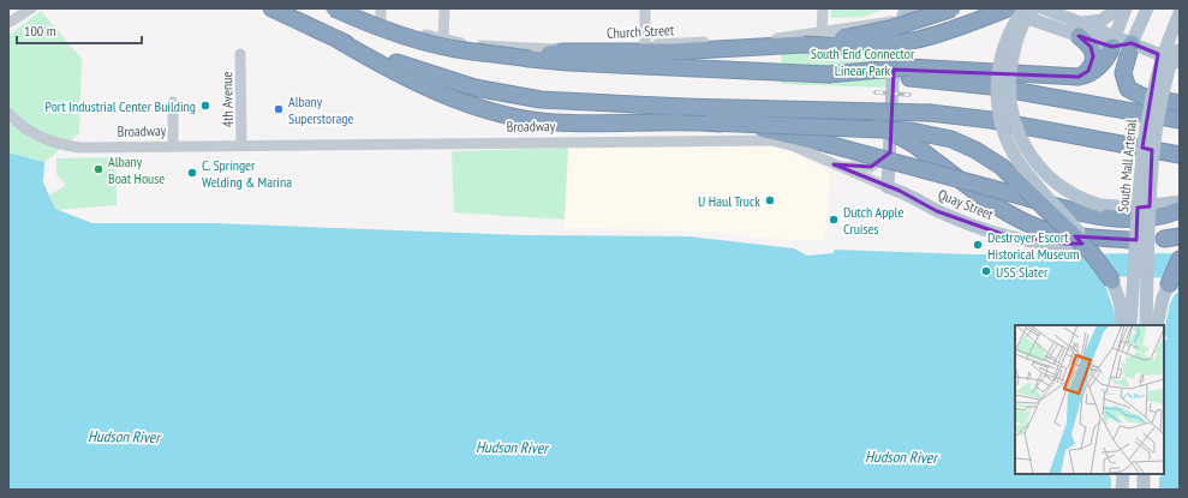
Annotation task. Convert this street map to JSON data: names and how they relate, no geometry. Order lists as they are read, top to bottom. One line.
{"streets":{"main road":["South Mall Arterial","Quay Street"],"street":["Church Street","4th Avenue","Broadway"]},"crossings":[["4th Avenue","Broadway"],["Broadway","Quay Street"]],"water":["Hudson River"],"parks":["South End Connector Linear Park"],"places":["Port Industrial Center Building","Albany Superstorage","Albany Boat House","C. Springer Welding & Marina","U Haul Truck","Dutch Apple Cruises","Destroyer Escort Historical Museum","USS Slater"],"scale_bar":"100 m"}
